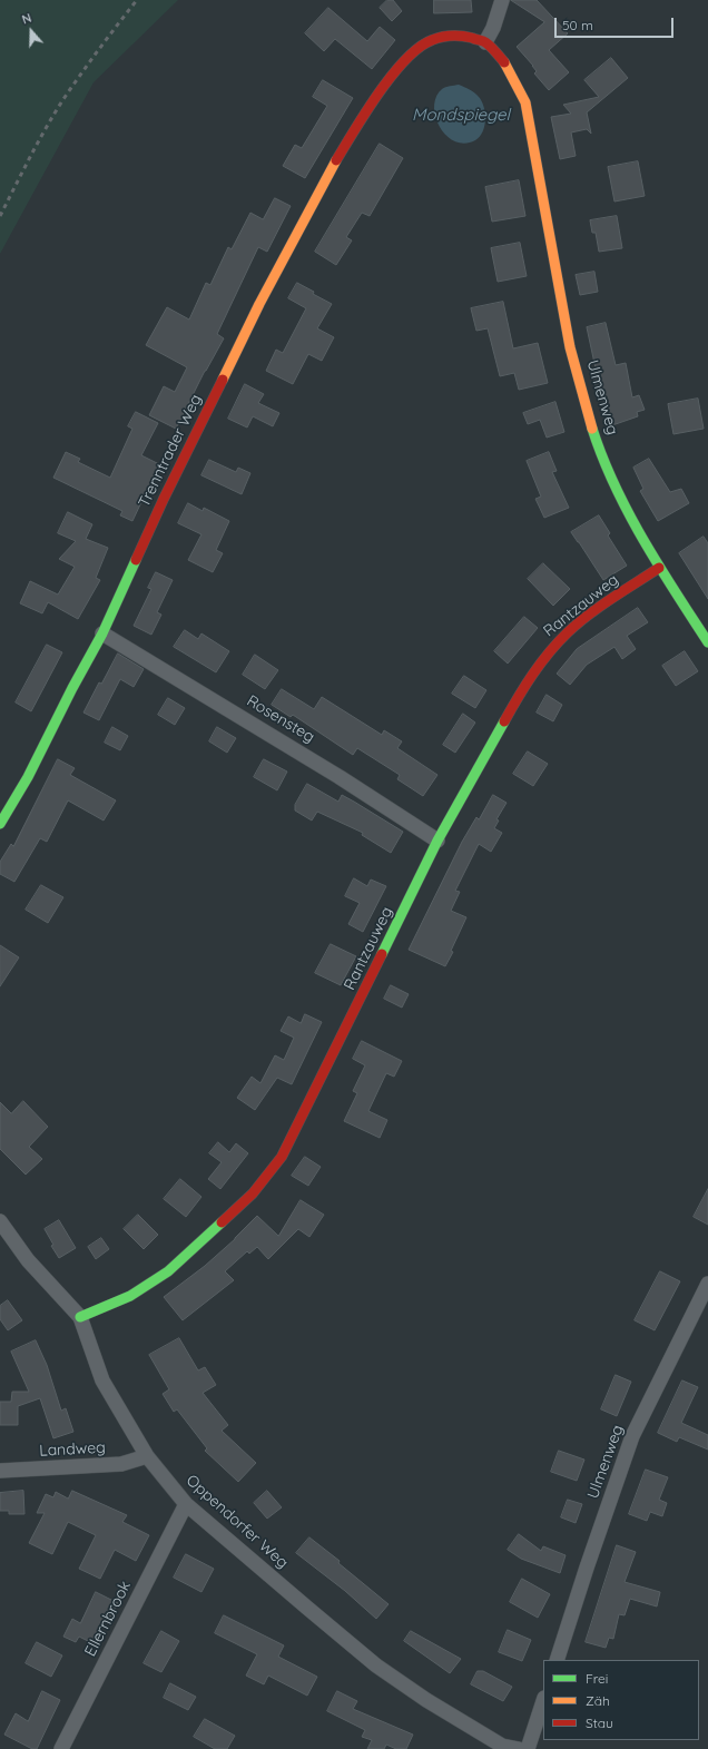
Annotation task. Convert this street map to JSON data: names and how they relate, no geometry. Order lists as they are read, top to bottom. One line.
{"streets":{"street":["Ulmenweg","Trenntrader Weg","Rantzauweg","Rosensteg","Landweg","Oppendorfer Weg","Ellernbrook"]},"crossings":[["Ulmenweg","Trenntrader Weg"],["Ulmenweg","Rantzauweg"],["Trenntrader Weg","Rosensteg"],["Rantzauweg","Rosensteg"],["Rantzauweg","Oppendorfer Weg"],["Landweg","Oppendorfer Weg"],["Oppendorfer Weg","Ellernbrook"]],"water":["Mondspiegel"],"legend":["Frei","Zäh","Stau"],"scale_bar":"50 m","north":"top"}
